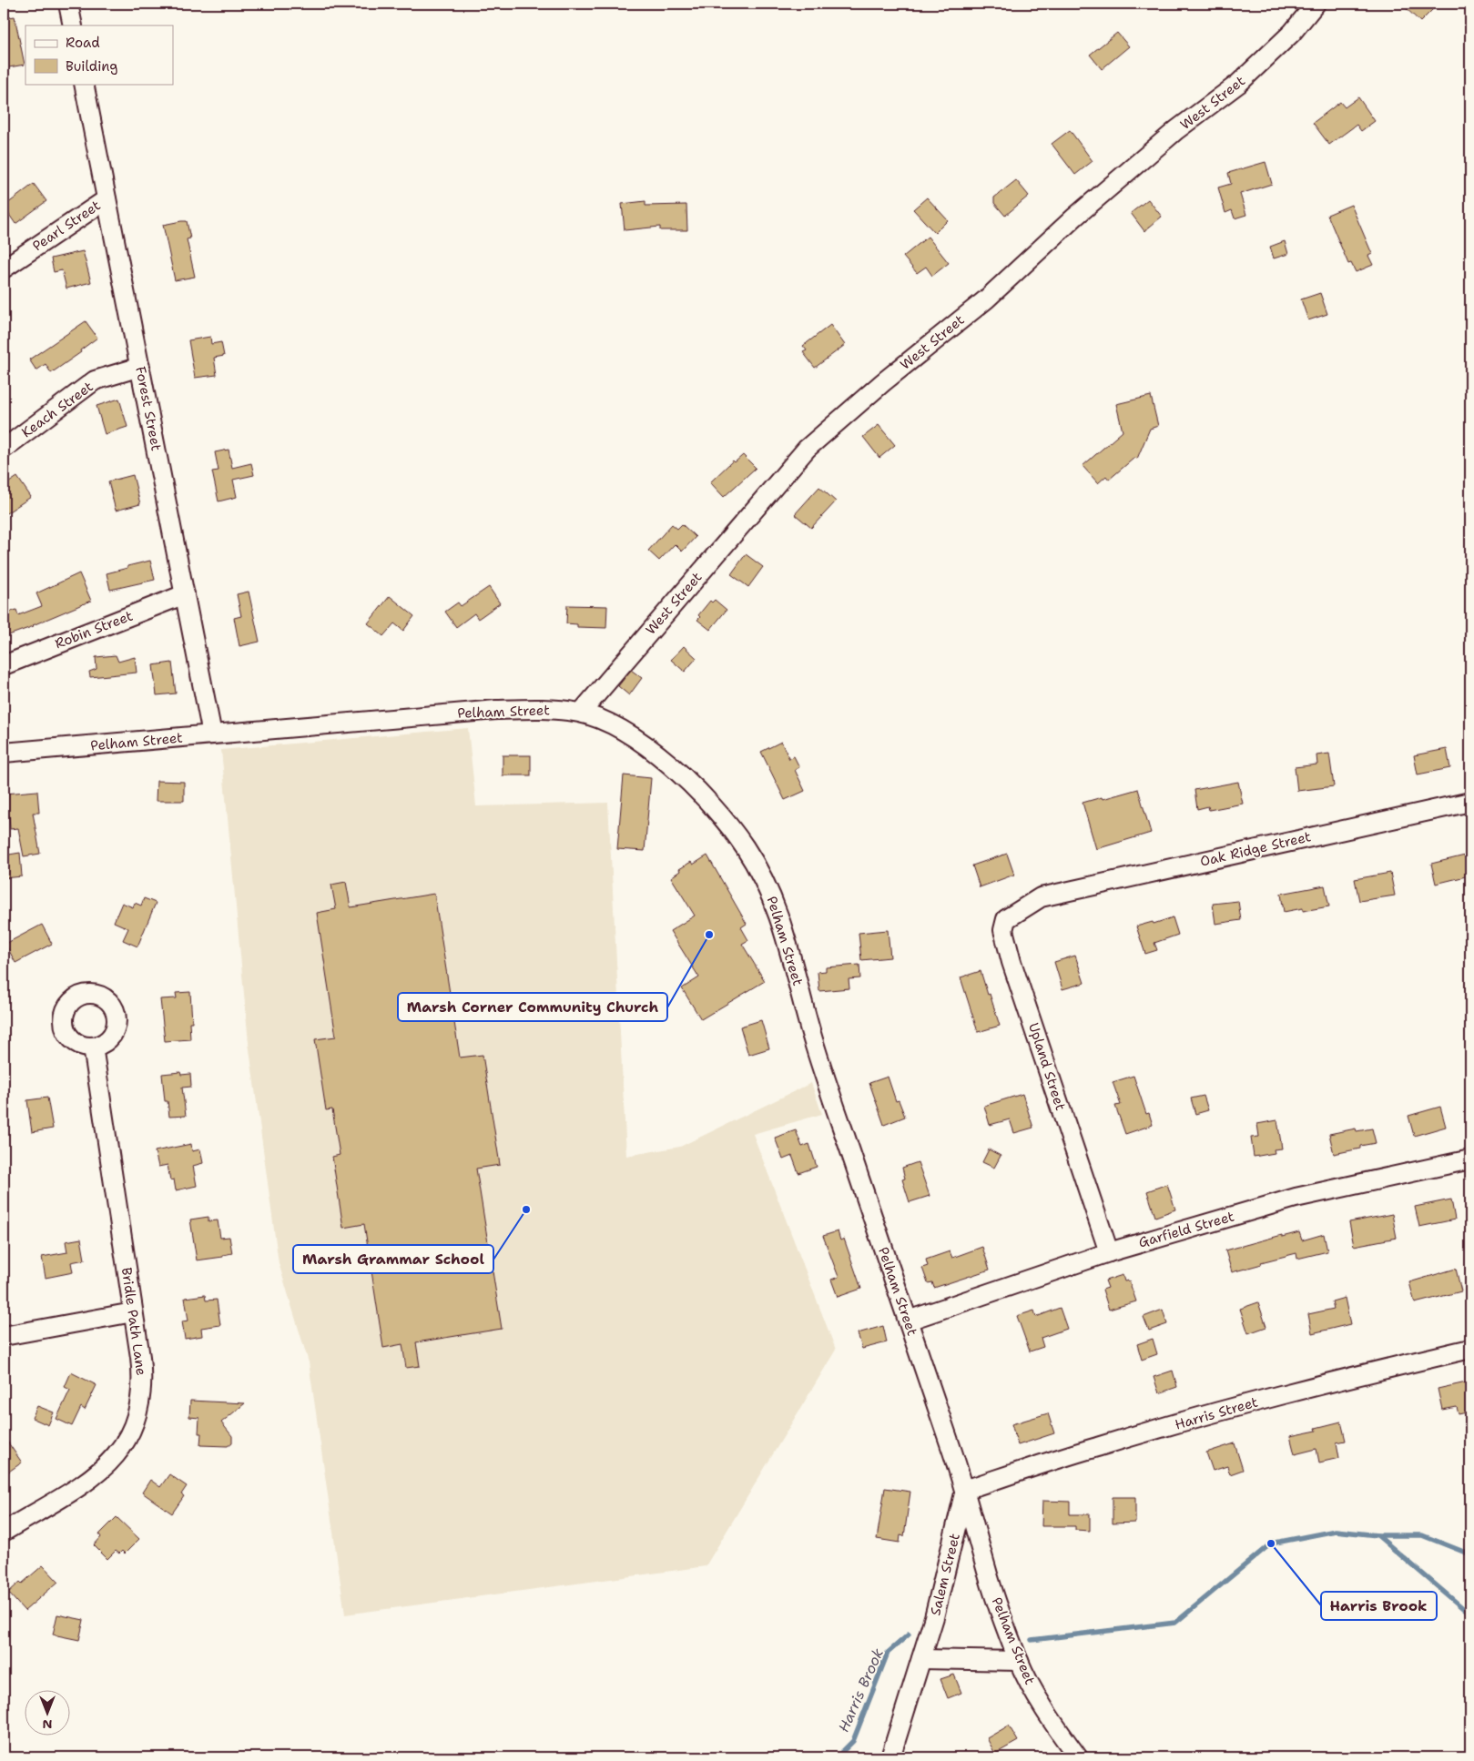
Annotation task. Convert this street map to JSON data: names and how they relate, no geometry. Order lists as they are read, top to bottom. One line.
{"streets":{"street":["West Street","Pearl Street","Forest Street","Keach Street","Robin Street","Pelham Street","Oak Ridge Street","Upland Street","Garfield Street","Bridle Path Lane","Harris Street","Salem Street"]},"crossings":[["West Street","Pelham Street"],["Pearl Street","Forest Street"],["Forest Street","Keach Street"],["Forest Street","Robin Street"],["Forest Street","Pelham Street"],["Pelham Street","Garfield Street"],["Pelham Street","Harris Street"],["Pelham Street","Salem Street"],["Oak Ridge Street","Upland Street"],["Upland Street","Garfield Street"],["Harris Street","Salem Street"]],"water":["Harris Brook"],"places":["Marsh Corner Community Church","Marsh Grammar School","Harris Brook"],"legend":["Road","Building"],"north":"bottom"}
